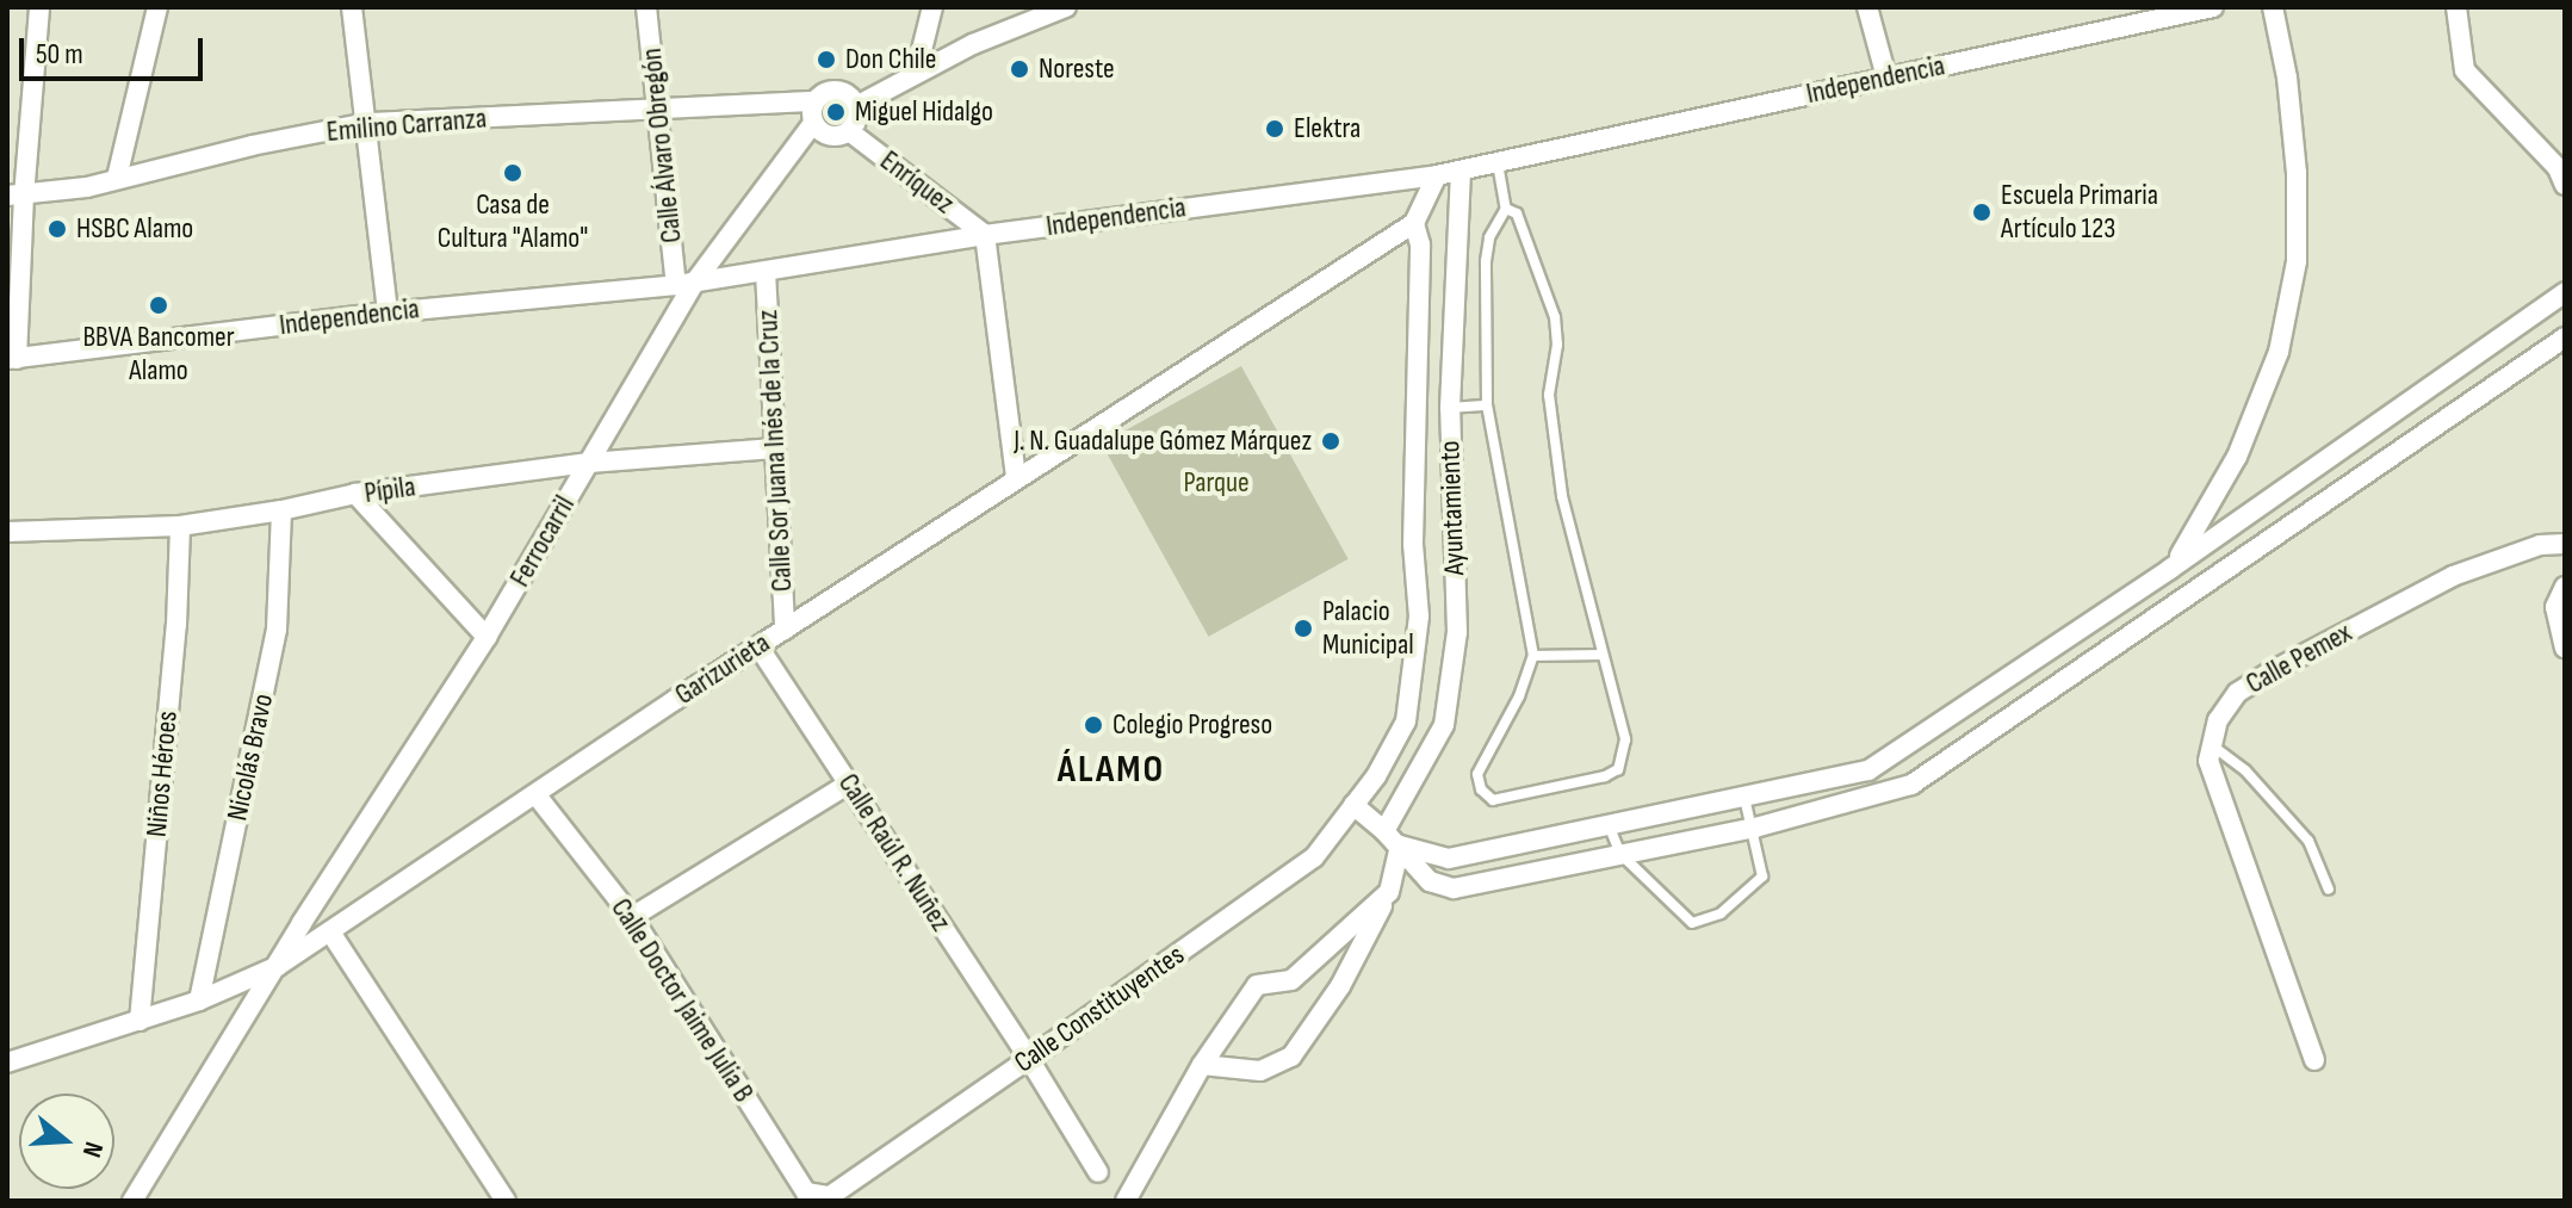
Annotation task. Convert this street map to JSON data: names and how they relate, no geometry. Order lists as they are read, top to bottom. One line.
{"streets":{"street":["Independencia","Emilino Carranza","Calle Álvaro Obregón","Enríquez","Calle Sor Juana Inés de la Cruz","Pípila","Ayuntamiento","Ferrocarril","Calle Pemex","Garizurieta","Nicolás Bravo","Niños Héroes","Calle Raúl R. Nuñez","Calle Doctor Jaime Julia B","Calle Constituyentes"]},"crossings":[["Independencia","Calle Álvaro Obregón"],["Independencia","Enríquez"],["Independencia","Calle Sor Juana Inés de la Cruz"],["Independencia","Ayuntamiento"],["Independencia","Ferrocarril"],["Emilino Carranza","Calle Álvaro Obregón"],["Emilino Carranza","Enríquez"],["Emilino Carranza","Ferrocarril"],["Calle Álvaro Obregón","Ferrocarril"],["Enríquez","Ferrocarril"],["Calle Sor Juana Inés de la Cruz","Pípila"],["Calle Sor Juana Inés de la Cruz","Garizurieta"],["Pípila","Ferrocarril"],["Pípila","Nicolás Bravo"],["Pípila","Niños Héroes"],["Ayuntamiento","Garizurieta"],["Ayuntamiento","Calle Constituyentes"],["Ferrocarril","Garizurieta"],["Garizurieta","Nicolás Bravo"],["Garizurieta","Niños Héroes"],["Garizurieta","Calle Raúl R. Nuñez"],["Garizurieta","Calle Doctor Jaime Julia B"],["Calle Raúl R. Nuñez","Calle Constituyentes"],["Calle Doctor Jaime Julia B","Calle Constituyentes"]],"districts":["ÁLAMO"],"parks":["Parque"],"places":["Don Chile","Noreste","Miguel Hidalgo","Elektra","Casa de Cultura \"Alamo\"","Escuela Primaria Artículo 123","HSBC Alamo","BBVA Bancomer Alamo","J. N. Guadalupe Gómez Márquez","Palacio Municipal","Colegio Progreso"],"scale_bar":"50 m","north":"right"}
